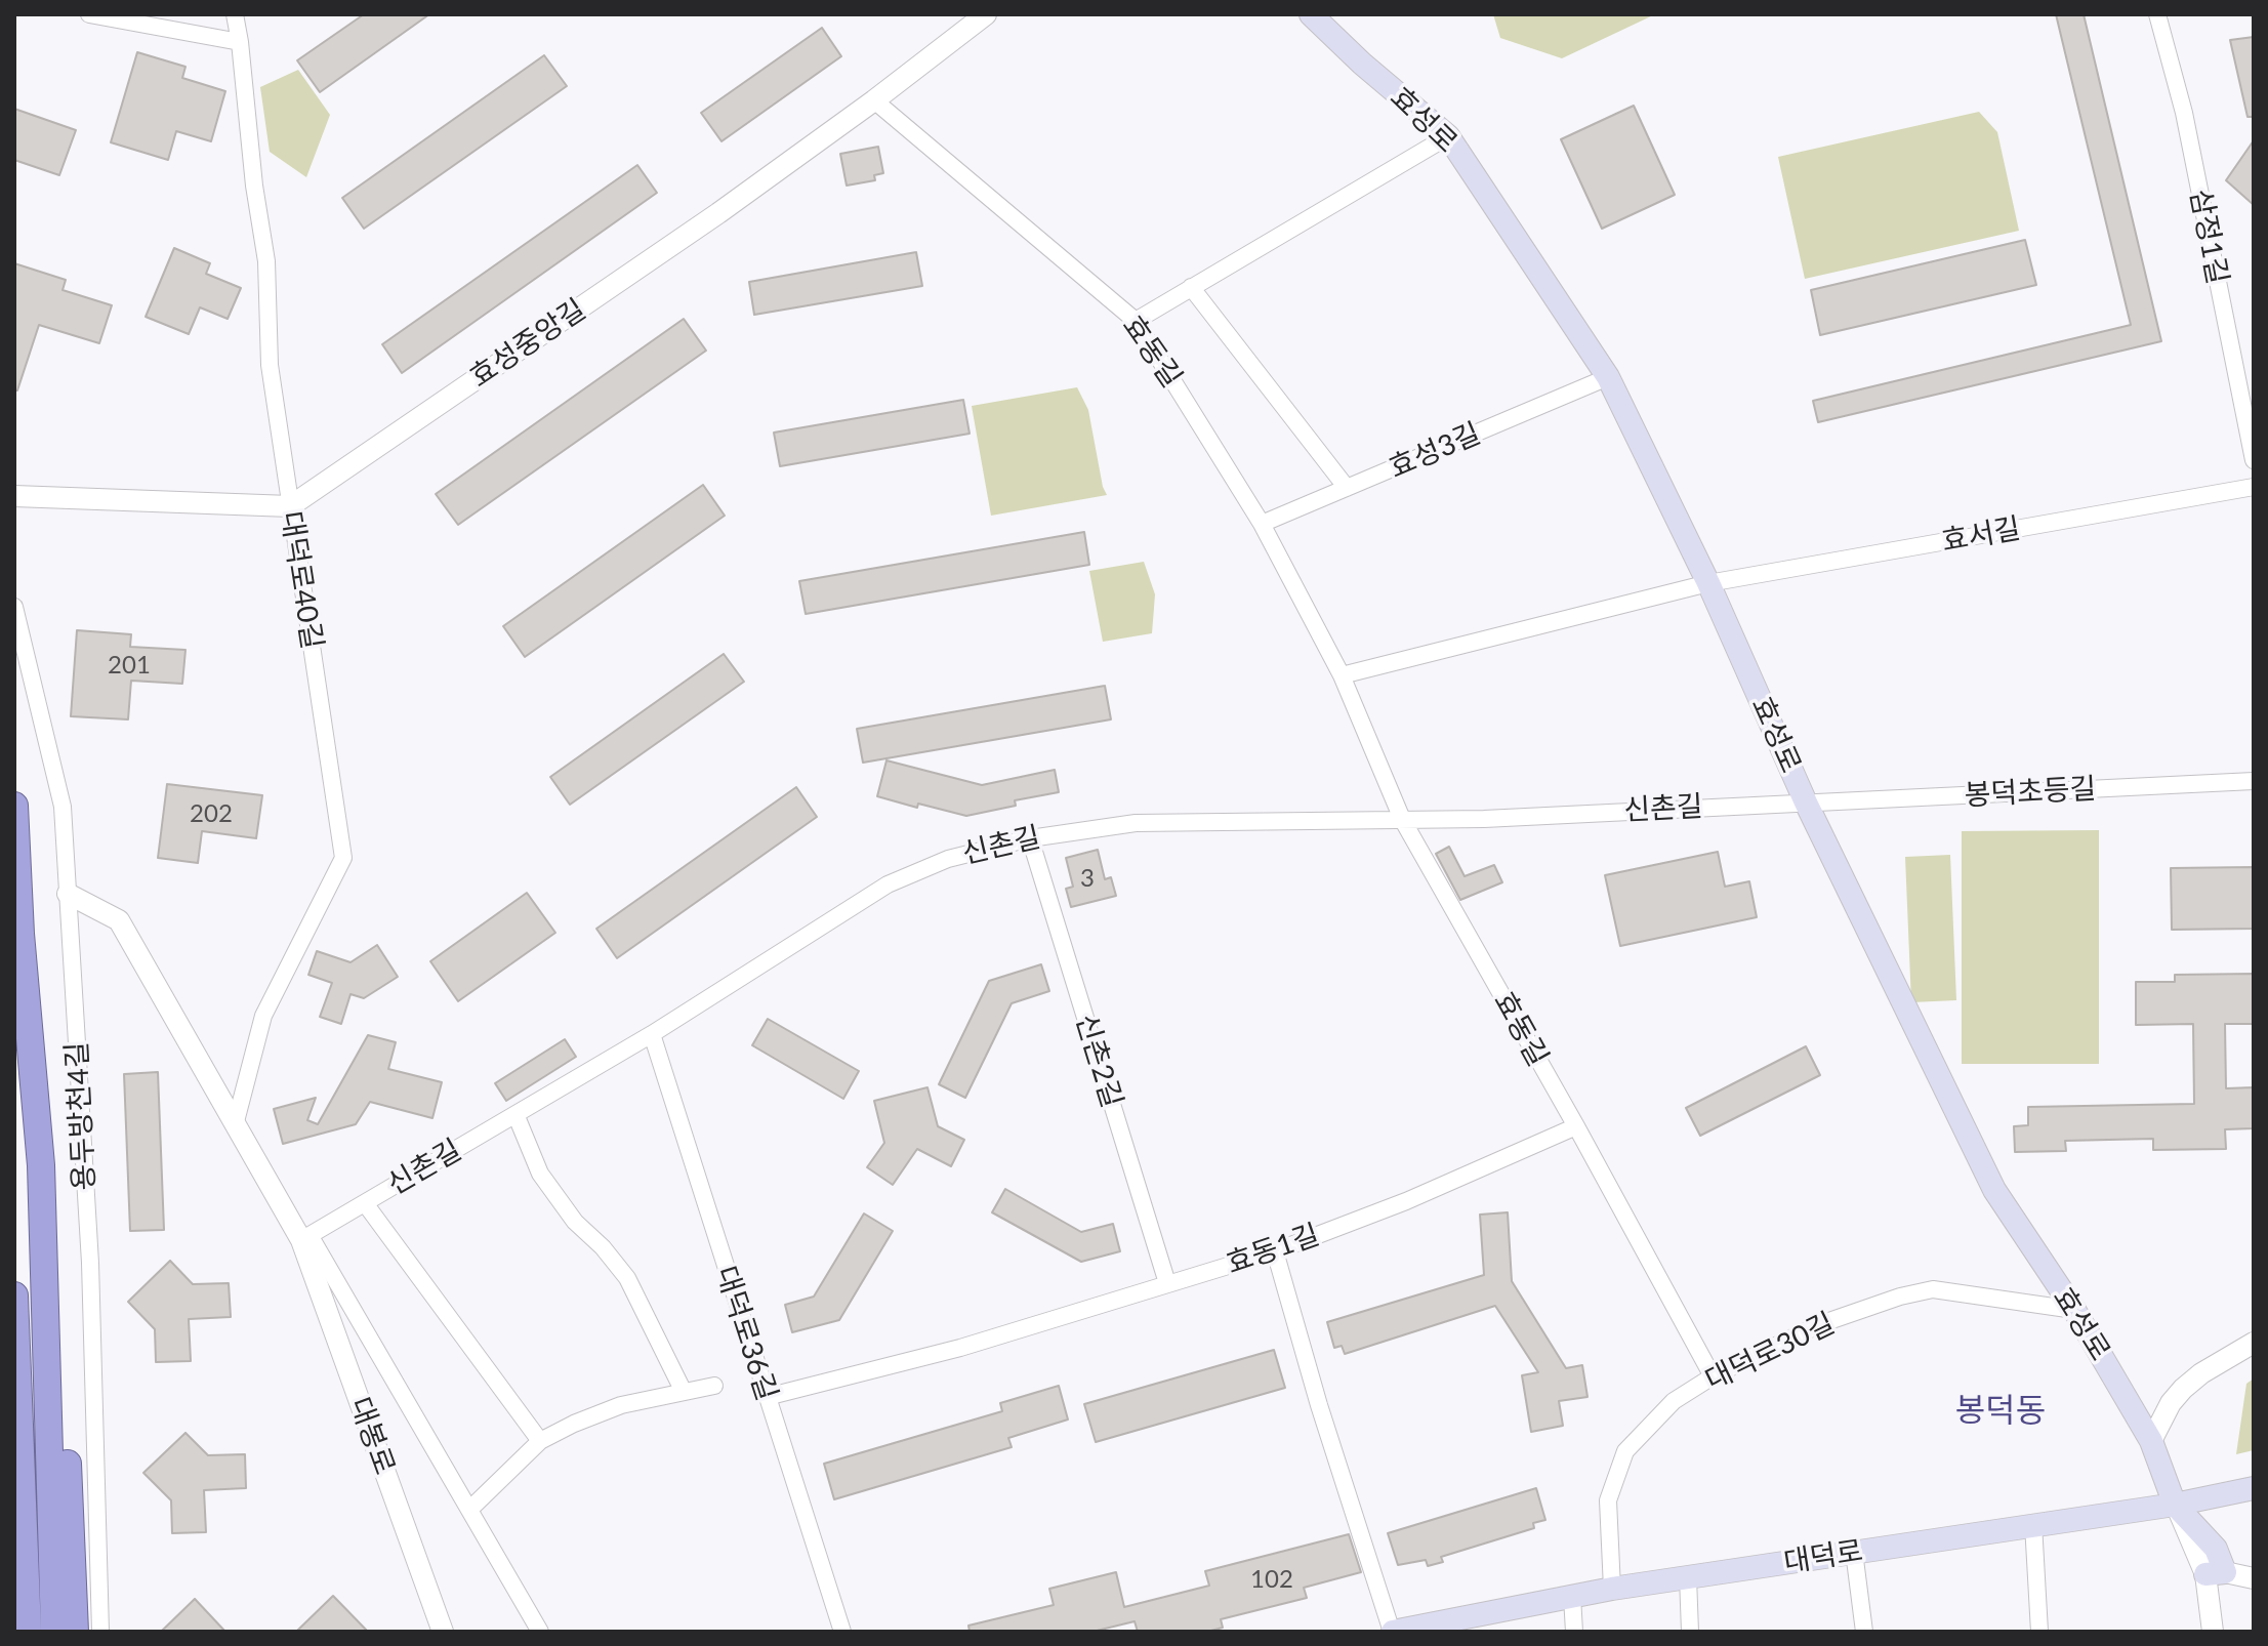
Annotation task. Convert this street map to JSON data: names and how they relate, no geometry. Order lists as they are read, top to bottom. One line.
{"streets":{"main road":["효성로","대덕로"],"street":["삼정1길","효성중앙길","효동길","효성3길","효서길","대덕로40길","봉덕초등길","신촌길","신촌2길","용두방천4길","효동1길","대덕로36길","대덕로30길","대봉로"]},"crossings":[["효성로","효성3길"],["효성로","효서길"],["효성로","봉덕초등길"],["효성로","신촌길"],["효성로","대덕로30길"],["효성로","대덕로"],["효성중앙길","효동길"],["효성중앙길","대덕로40길"],["효동길","효성3길"],["효동길","신촌길"],["효동길","효동1길"],["효동길","대덕로30길"],["대덕로40길","대봉로"],["봉덕초등길","신촌길"],["신촌길","신촌2길"],["신촌길","대덕로36길"],["신촌길","대봉로"],["신촌2길","효동1길"],["용두방천4길","대봉로"],["효동1길","대덕로36길"],["효동1길","대덕로"],["대덕로30길","대덕로"]],"districts":["봉덕동"],"house_numbers":["201","202","3","102"]}
